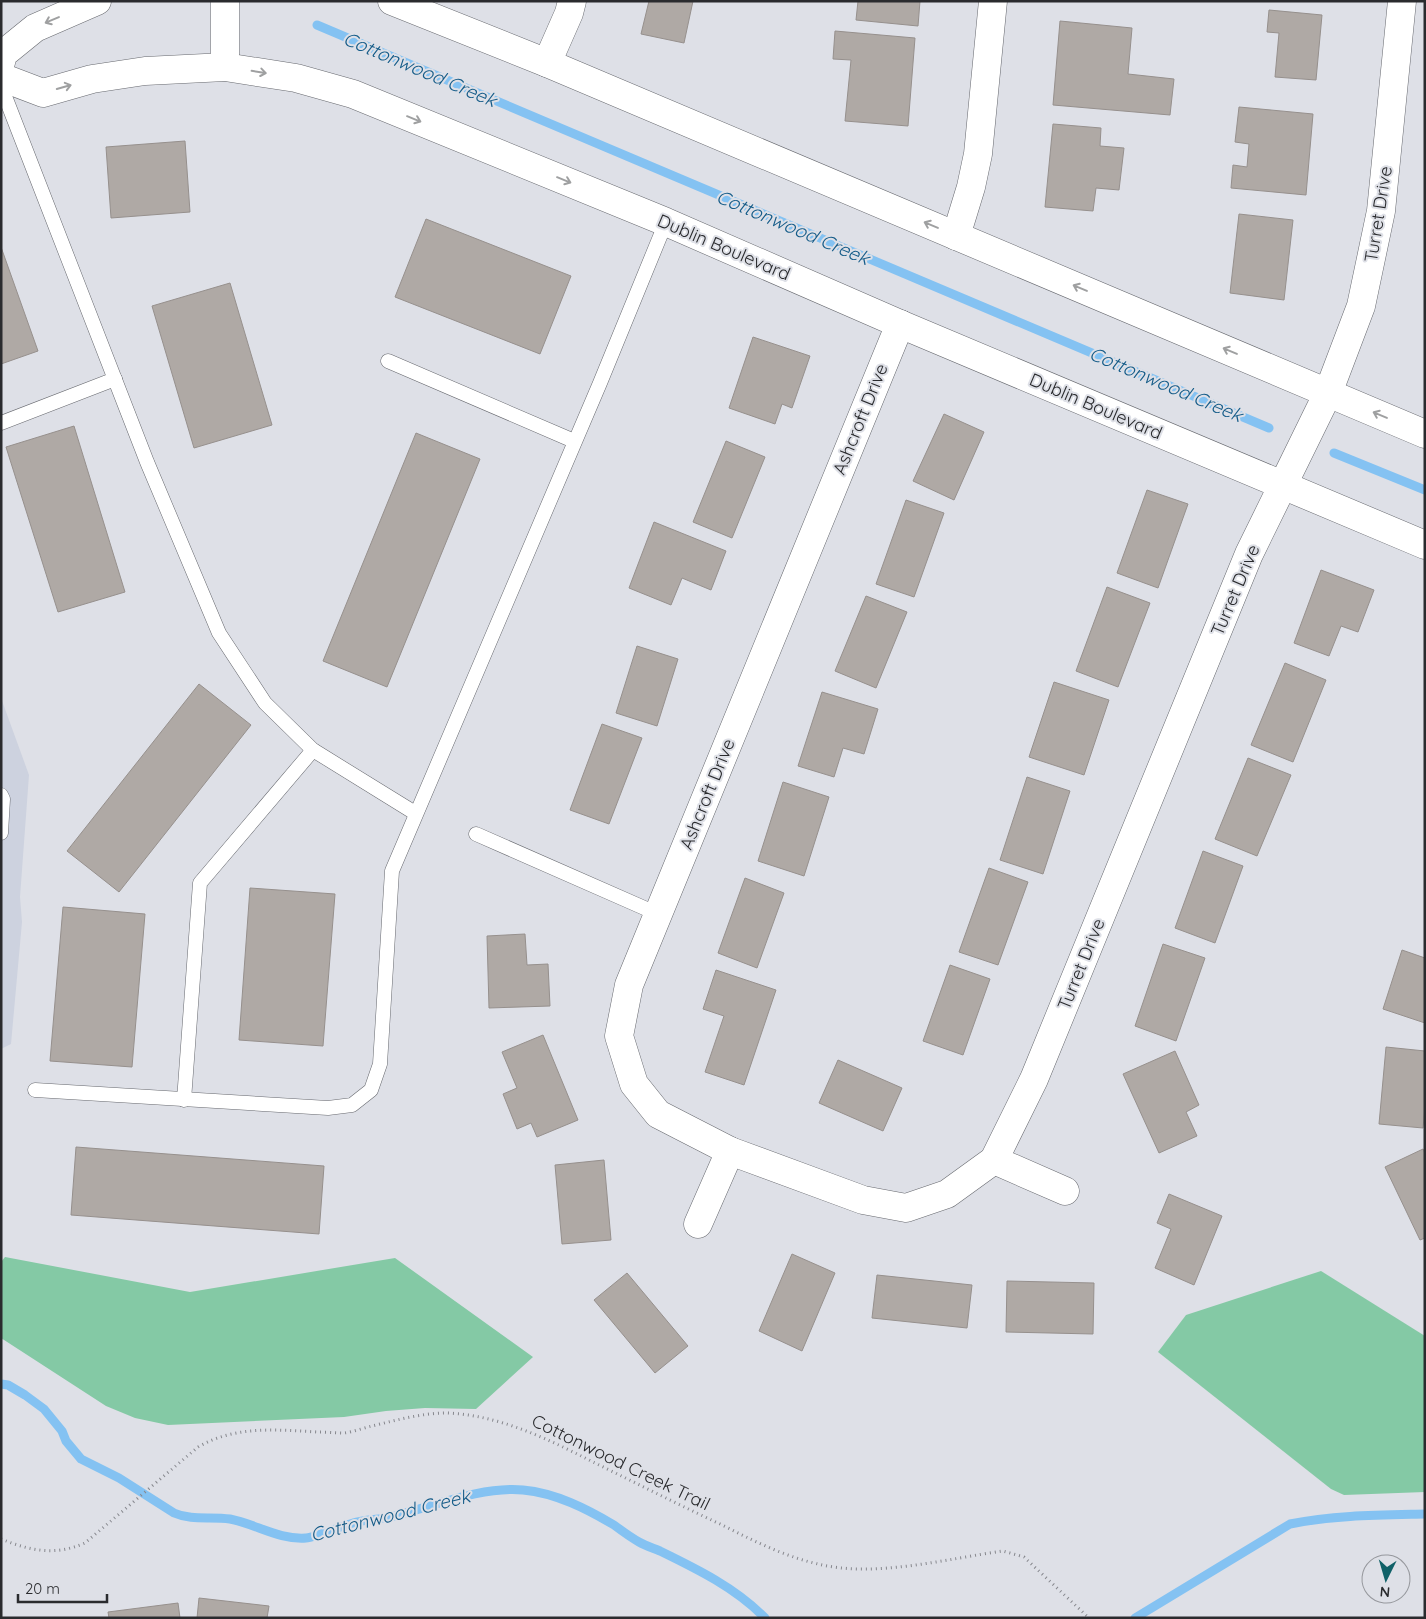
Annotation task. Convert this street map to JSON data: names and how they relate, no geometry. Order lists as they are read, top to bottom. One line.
{"streets":{"street":["Turret Drive","Dublin Boulevard","Ashcroft Drive"],"path":["Cottonwood Creek Trail"]},"crossings":[["Turret Drive","Dublin Boulevard"],["Turret Drive","Ashcroft Drive"],["Dublin Boulevard","Ashcroft Drive"]],"water":["Cottonwood Creek"],"scale_bar":"20 m","north":"bottom"}
